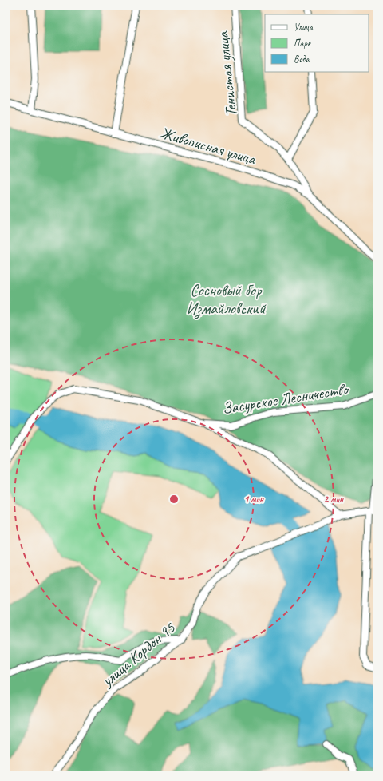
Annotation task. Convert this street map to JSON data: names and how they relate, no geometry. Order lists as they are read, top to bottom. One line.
{"streets":{"street":["Тенистая улица","Живописная улица","Засурское Лесничество","улица Кордон 95"]},"crossings":[["Тенистая улица","Живописная улица"]],"parks":["Сосновый бор Измайловский"],"legend":["Улица","Парк","Вода"],"rings":["1 мин","2 мин"]}
